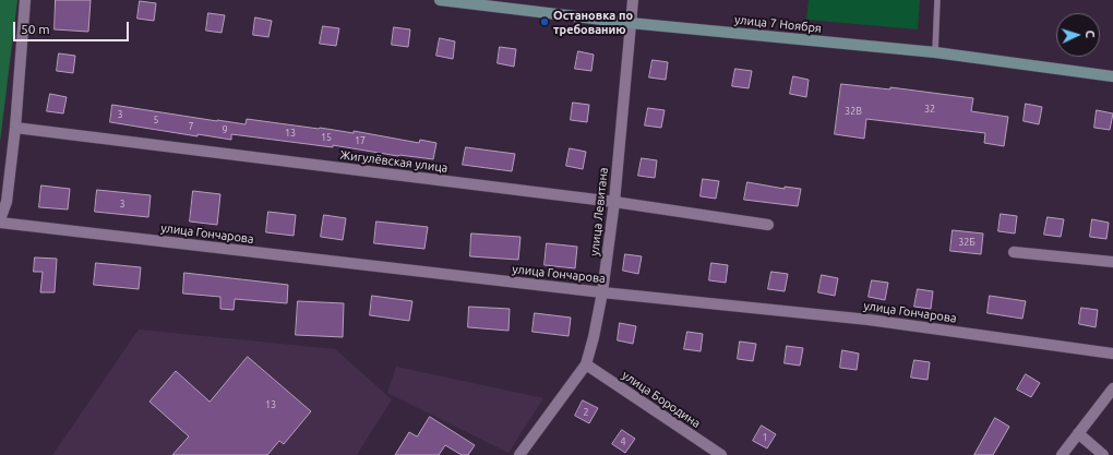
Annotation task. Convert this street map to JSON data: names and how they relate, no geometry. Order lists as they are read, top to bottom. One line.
{"streets":{"street":["улица 7 Ноября","Жигулёвская улица","улица Левитана","улица Гончарова","улица Бородина"]},"crossings":[["улица 7 Ноября","улица Левитана"],["Жигулёвская улица","улица Левитана"],["улица Левитана","улица Гончарова"],["улица Левитана","улица Бородина"]],"places":["Остановка по требованию"],"house_numbers":["32","32В","3","5","7","9","13","15","17","3","32Б","13","2","1","4"],"scale_bar":"50 m","north":"right"}
